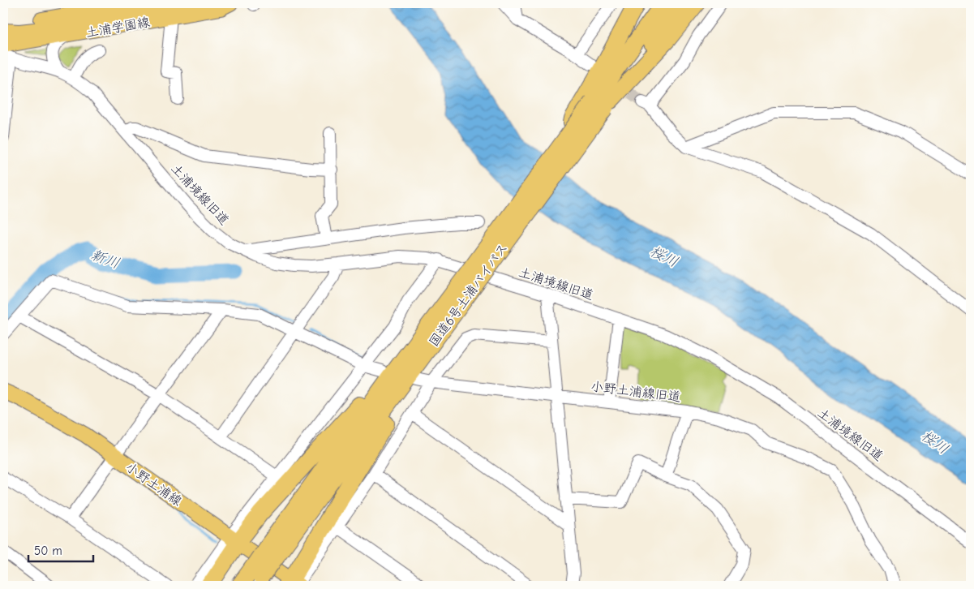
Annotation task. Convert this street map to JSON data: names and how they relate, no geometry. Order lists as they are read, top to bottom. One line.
{"streets":{"highway":["国道6号土浦バイパス"],"main road":["土浦学園線","小野土浦線"],"street":["土浦境線旧道","小野土浦線旧道"]},"crossings":[["国道6号土浦バイパス","小野土浦線旧道"]],"water":["桜川","新川"],"scale_bar":"50 m"}
